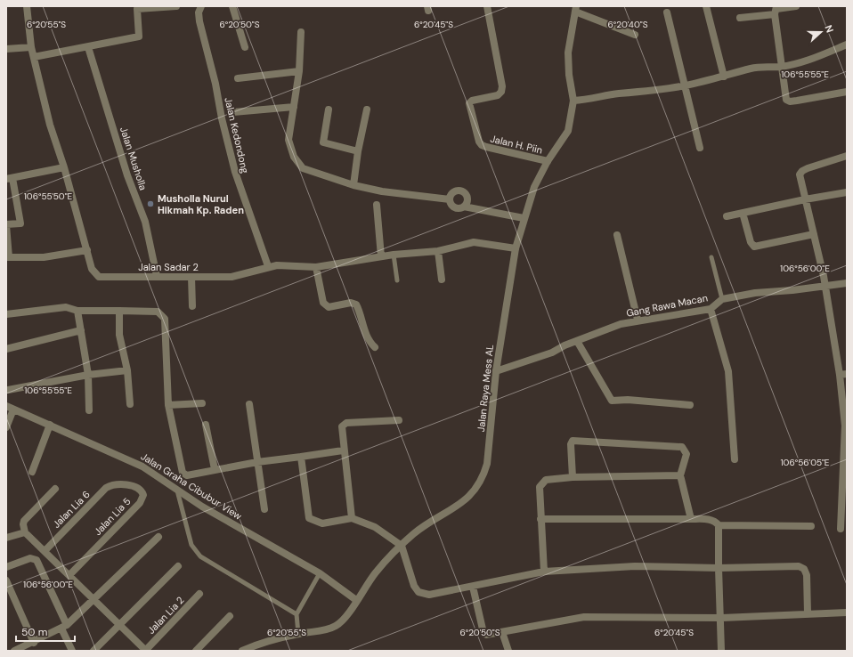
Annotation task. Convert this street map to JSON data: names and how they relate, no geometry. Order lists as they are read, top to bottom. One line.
{"streets":{"street":["Jalan Kedondong","Jalan H. Piin","Jalan Musholla","Jalan Sadar 2","Gang Rawa Macan","Jalan Raya Mess AL","Jalan Graha Cibubur View","Jalan Lia 6","Jalan Lia 5","Jalan Lia 2"]},"crossings":[["Jalan Kedondong","Jalan Sadar 2"],["Jalan H. Piin","Jalan Raya Mess AL"],["Jalan Musholla","Jalan Sadar 2"],["Jalan Sadar 2","Jalan Raya Mess AL"],["Gang Rawa Macan","Jalan Raya Mess AL"],["Jalan Raya Mess AL","Jalan Graha Cibubur View"],["Jalan Lia 6","Jalan Lia 5"]],"places":["Musholla Nurul Hikmah Kp. Raden"],"scale_bar":"50 m","north":"right","coordinates":["6°20'55\"S","6°20'50\"S","6°20'45\"S","6°20'40\"S","106°55'55\"E","106°55'50\"E","106°56'00\"E","106°56'05\"E"]}
